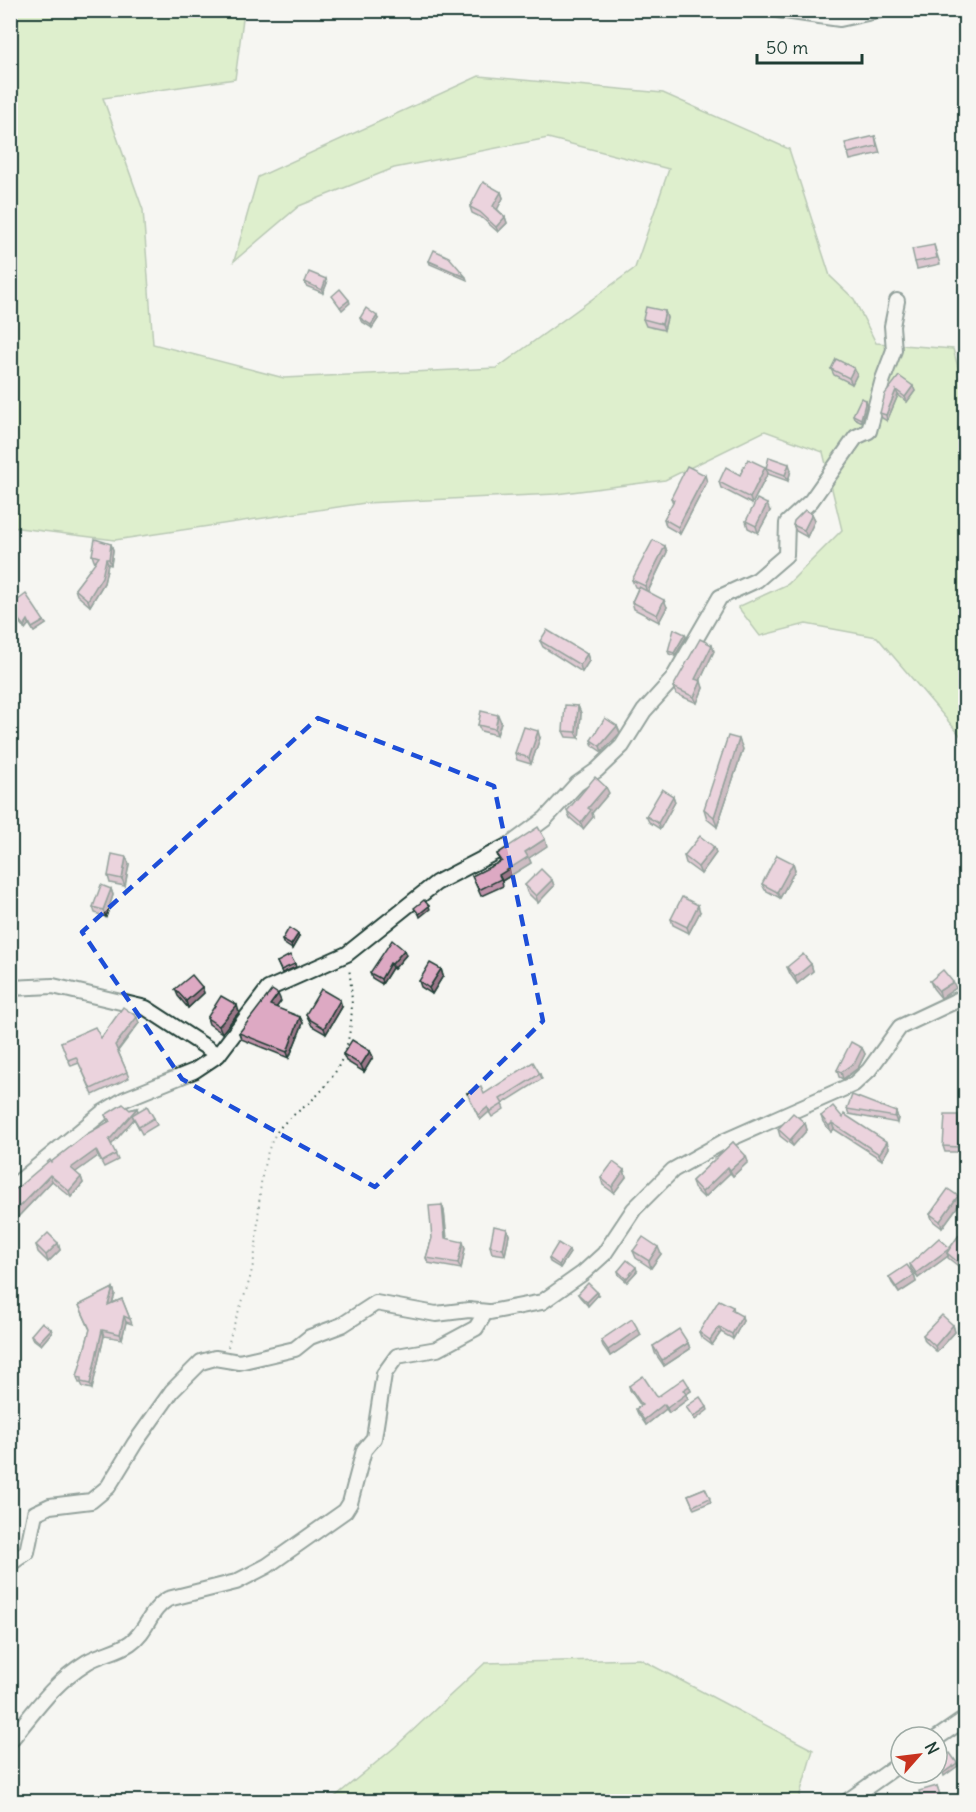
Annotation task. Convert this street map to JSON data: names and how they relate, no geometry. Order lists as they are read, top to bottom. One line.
{"scale_bar":"50 m","north":"top right"}
